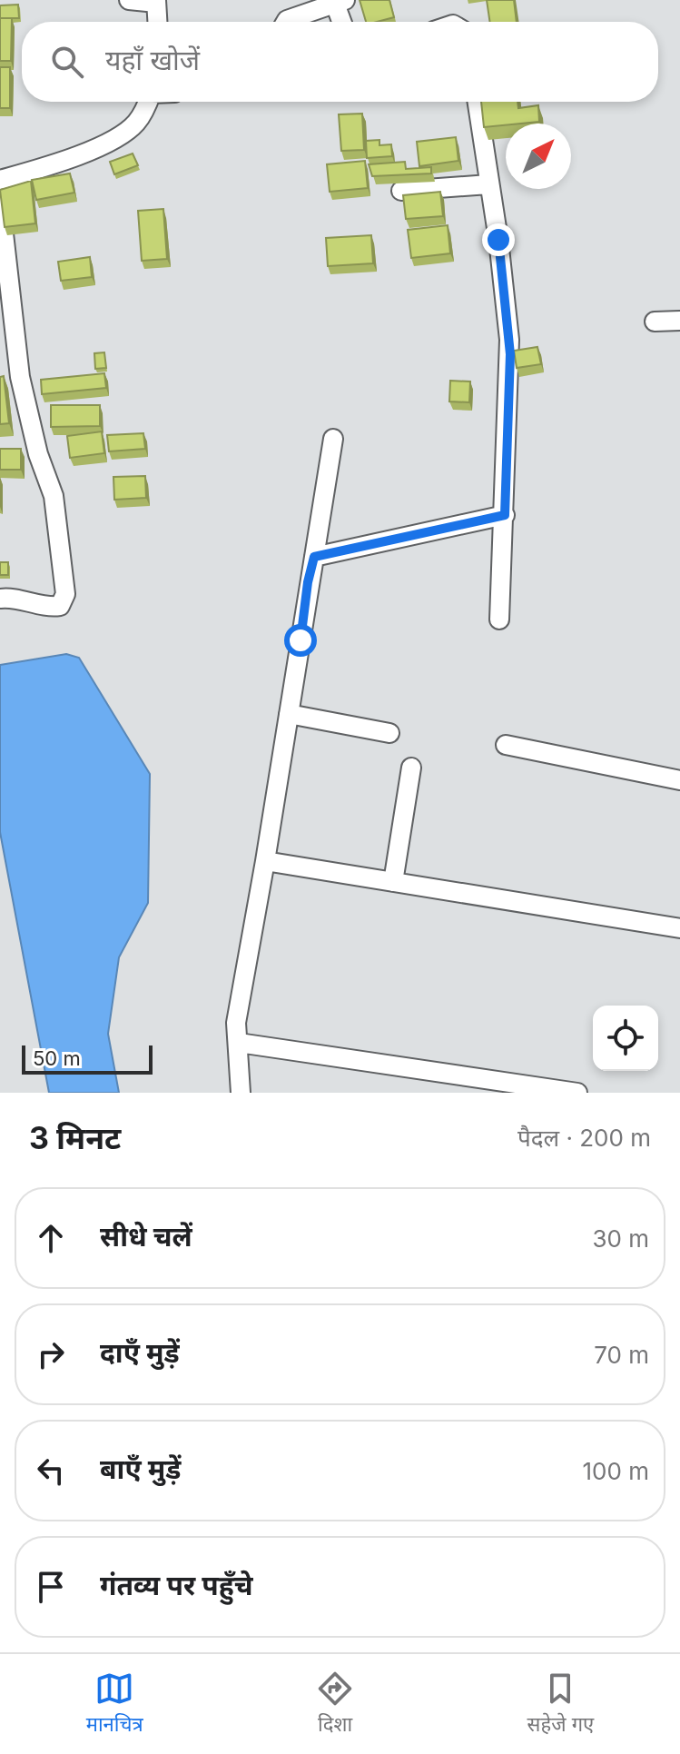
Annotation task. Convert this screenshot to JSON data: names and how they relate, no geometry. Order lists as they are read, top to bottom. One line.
{"scale_bar":"50 m","north":"top right","page":{"search":"यहाँ खोजें","scale":"50 m","heading":["3 मिनट","पैदल · 200 m"],"list":[["सीधे चलें","30 m"],["दाएँ मुड़ें","70 m"],["बाएँ मुड़ें","100 m"],"गंतव्य पर पहुँचे"],"nav":["मानचित्र","दिशा","सहेजे गए"]}}
